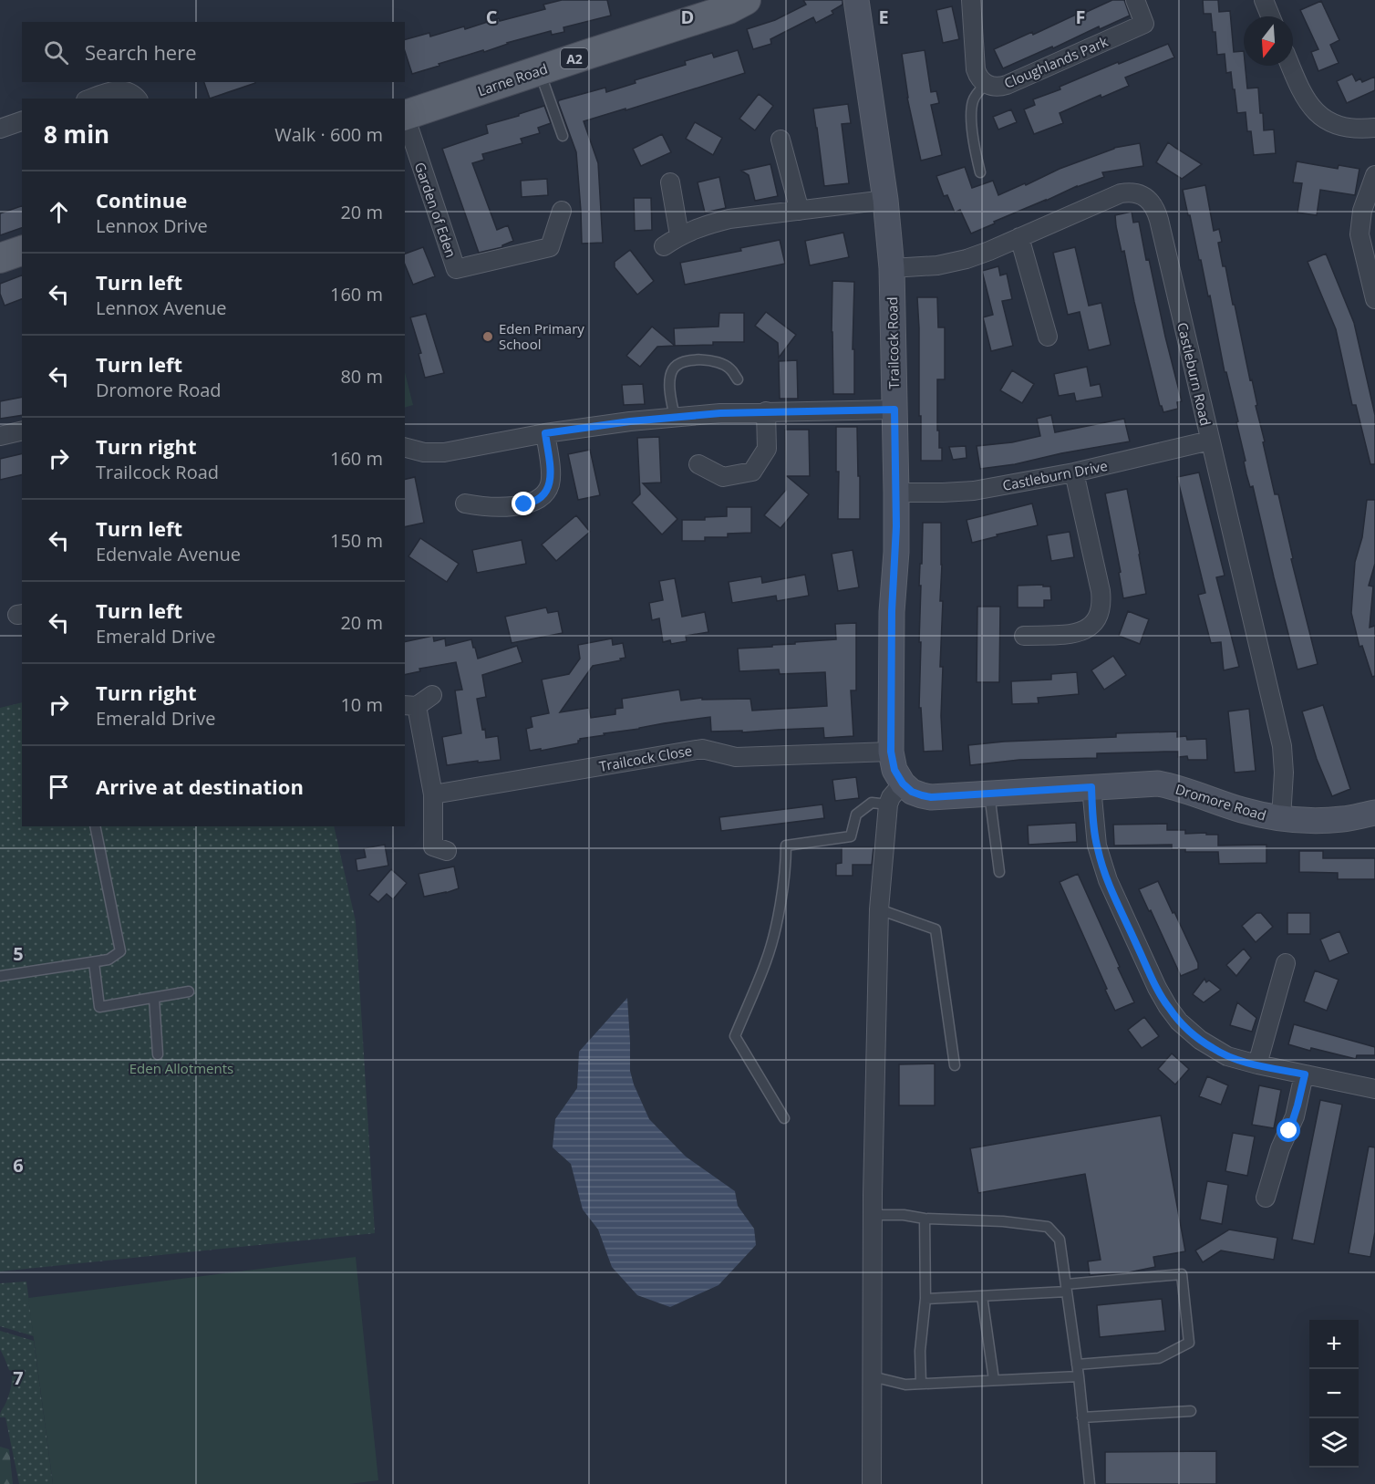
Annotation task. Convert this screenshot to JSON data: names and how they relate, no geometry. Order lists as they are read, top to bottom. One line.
{"streets":{"main road":["A2","Larne Road"],"street":["Cloughlands Park","Garden of Eden","Trailcock Road","Castleburn Road","Castleburn Drive","Trailcock Close","Dromore Road"]},"crossings":[["Trailcock Road","Castleburn Road"],["Trailcock Road","Castleburn Drive"],["Trailcock Road","Trailcock Close"],["Trailcock Road","Dromore Road"],["Castleburn Road","Castleburn Drive"],["Castleburn Road","Dromore Road"]],"parks":["Eden Allotments"],"places":["Eden Primary School"],"north":"bottom","page":{"search":"Search here","heading":["8 min","Walk · 600 m"],"list":[["Continue","Lennox Drive","20 m"],["Turn left","Lennox Avenue","160 m"],["Turn left","Dromore Road","80 m"],["Turn right","Trailcock Road","160 m"],["Turn left","Edenvale Avenue","150 m"],["Turn left","Emerald Drive","20 m"],["Turn right","Emerald Drive","10 m"],"Arrive at destination"],"map_buttons":["+","−"]},"grid":{"columns":["C","D","E","F"],"rows":["5","6","7"]}}
